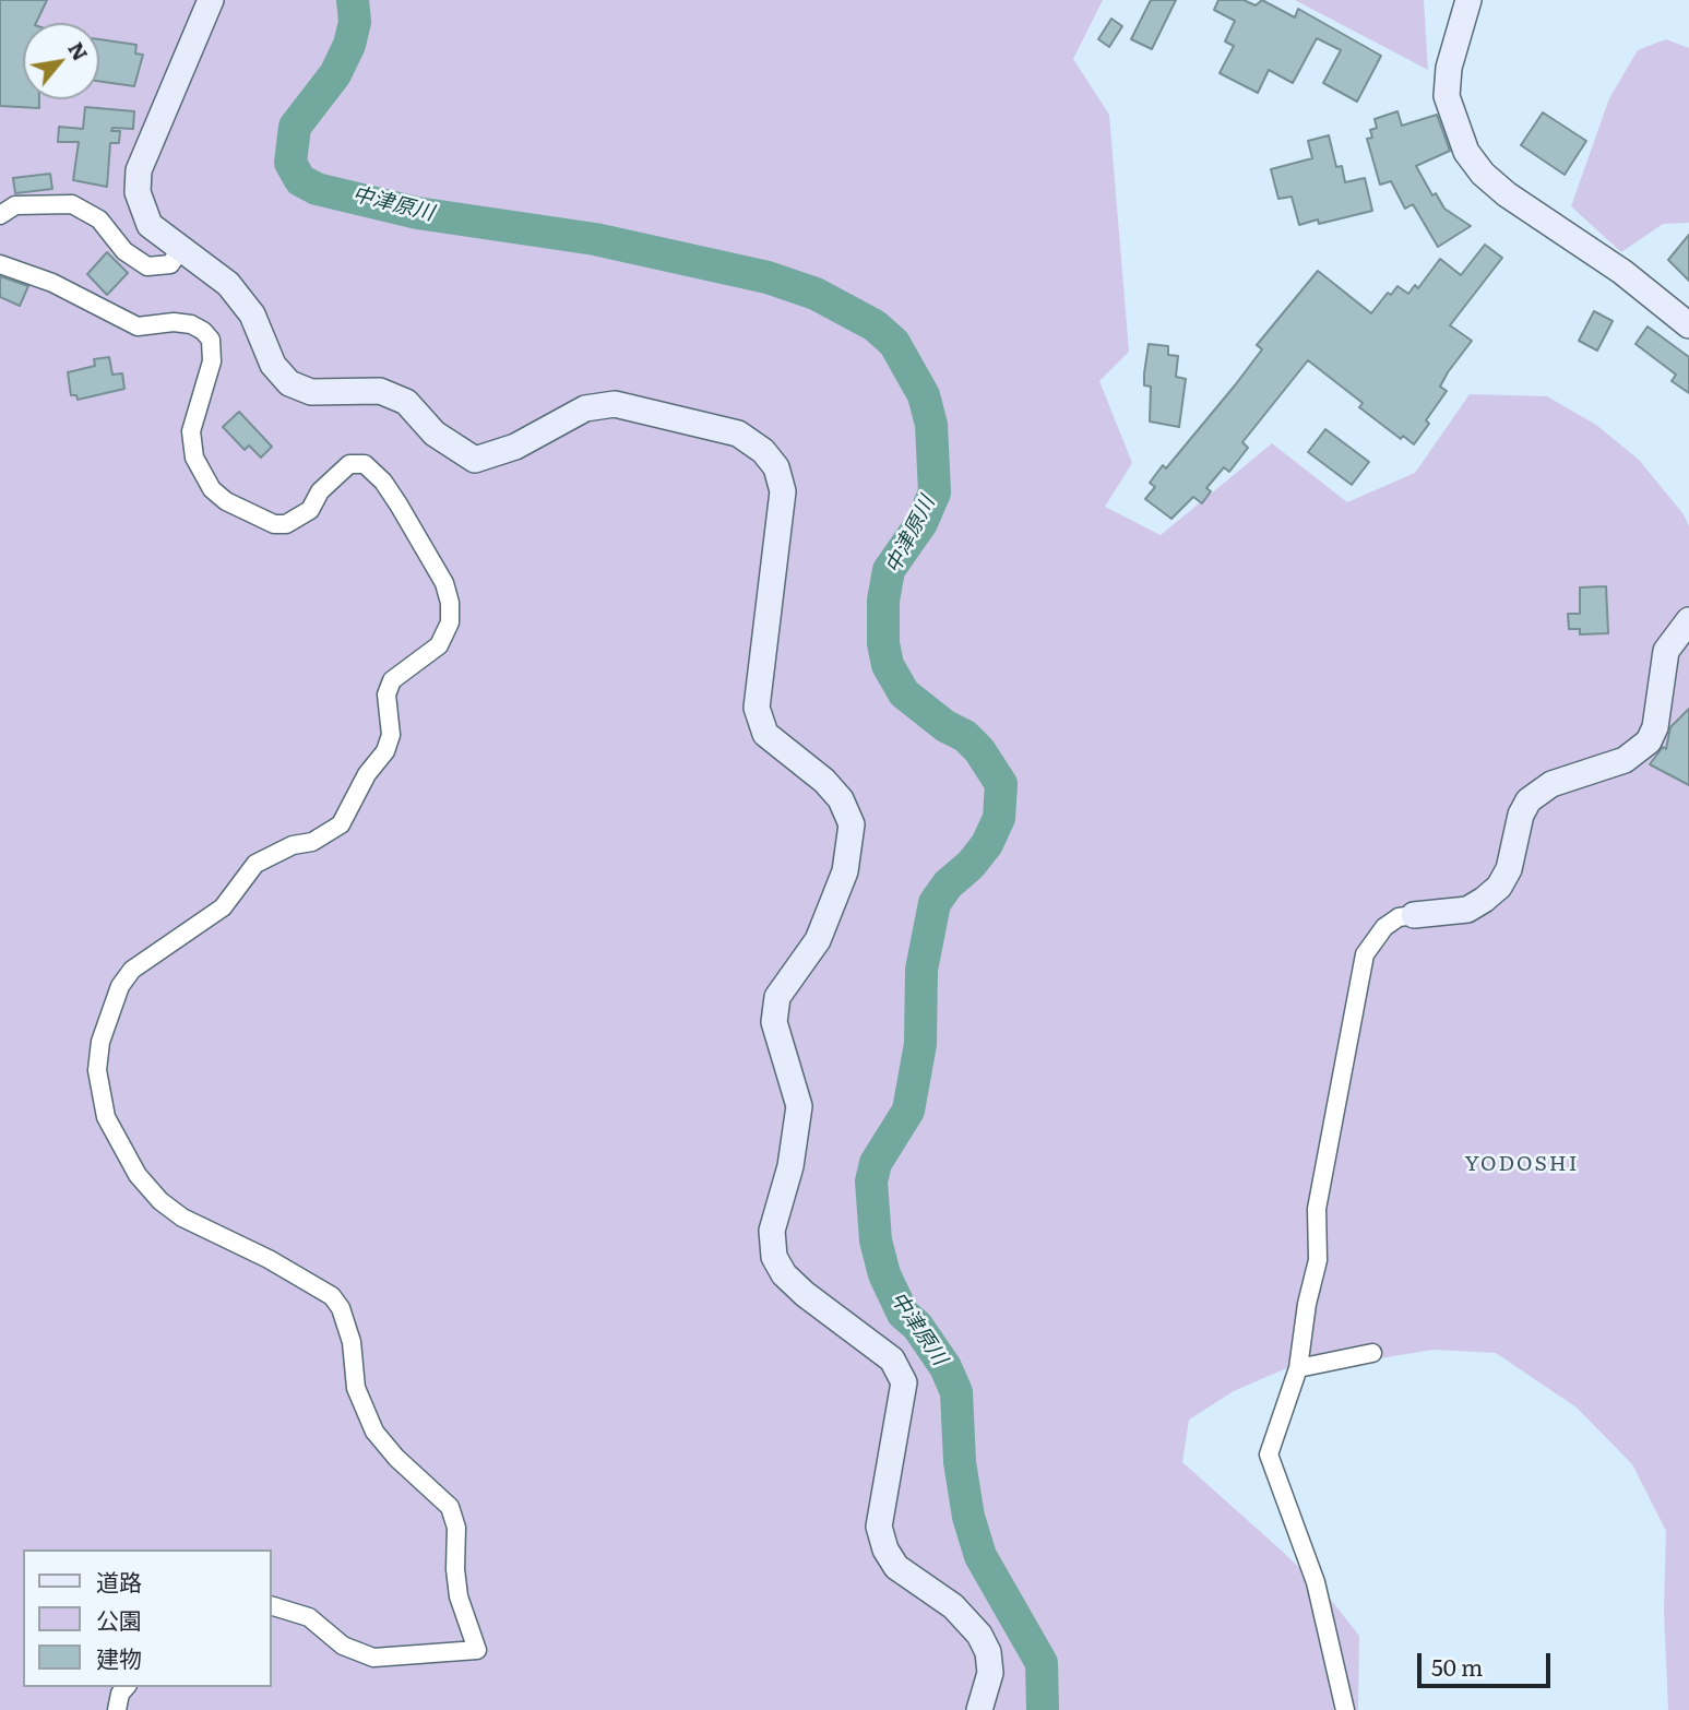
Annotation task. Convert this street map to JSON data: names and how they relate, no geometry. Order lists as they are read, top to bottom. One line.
{"districts":["YODOSHI"],"water":["中津原川"],"legend":["道路","公園","建物"],"scale_bar":"50 m","north":"top right"}
